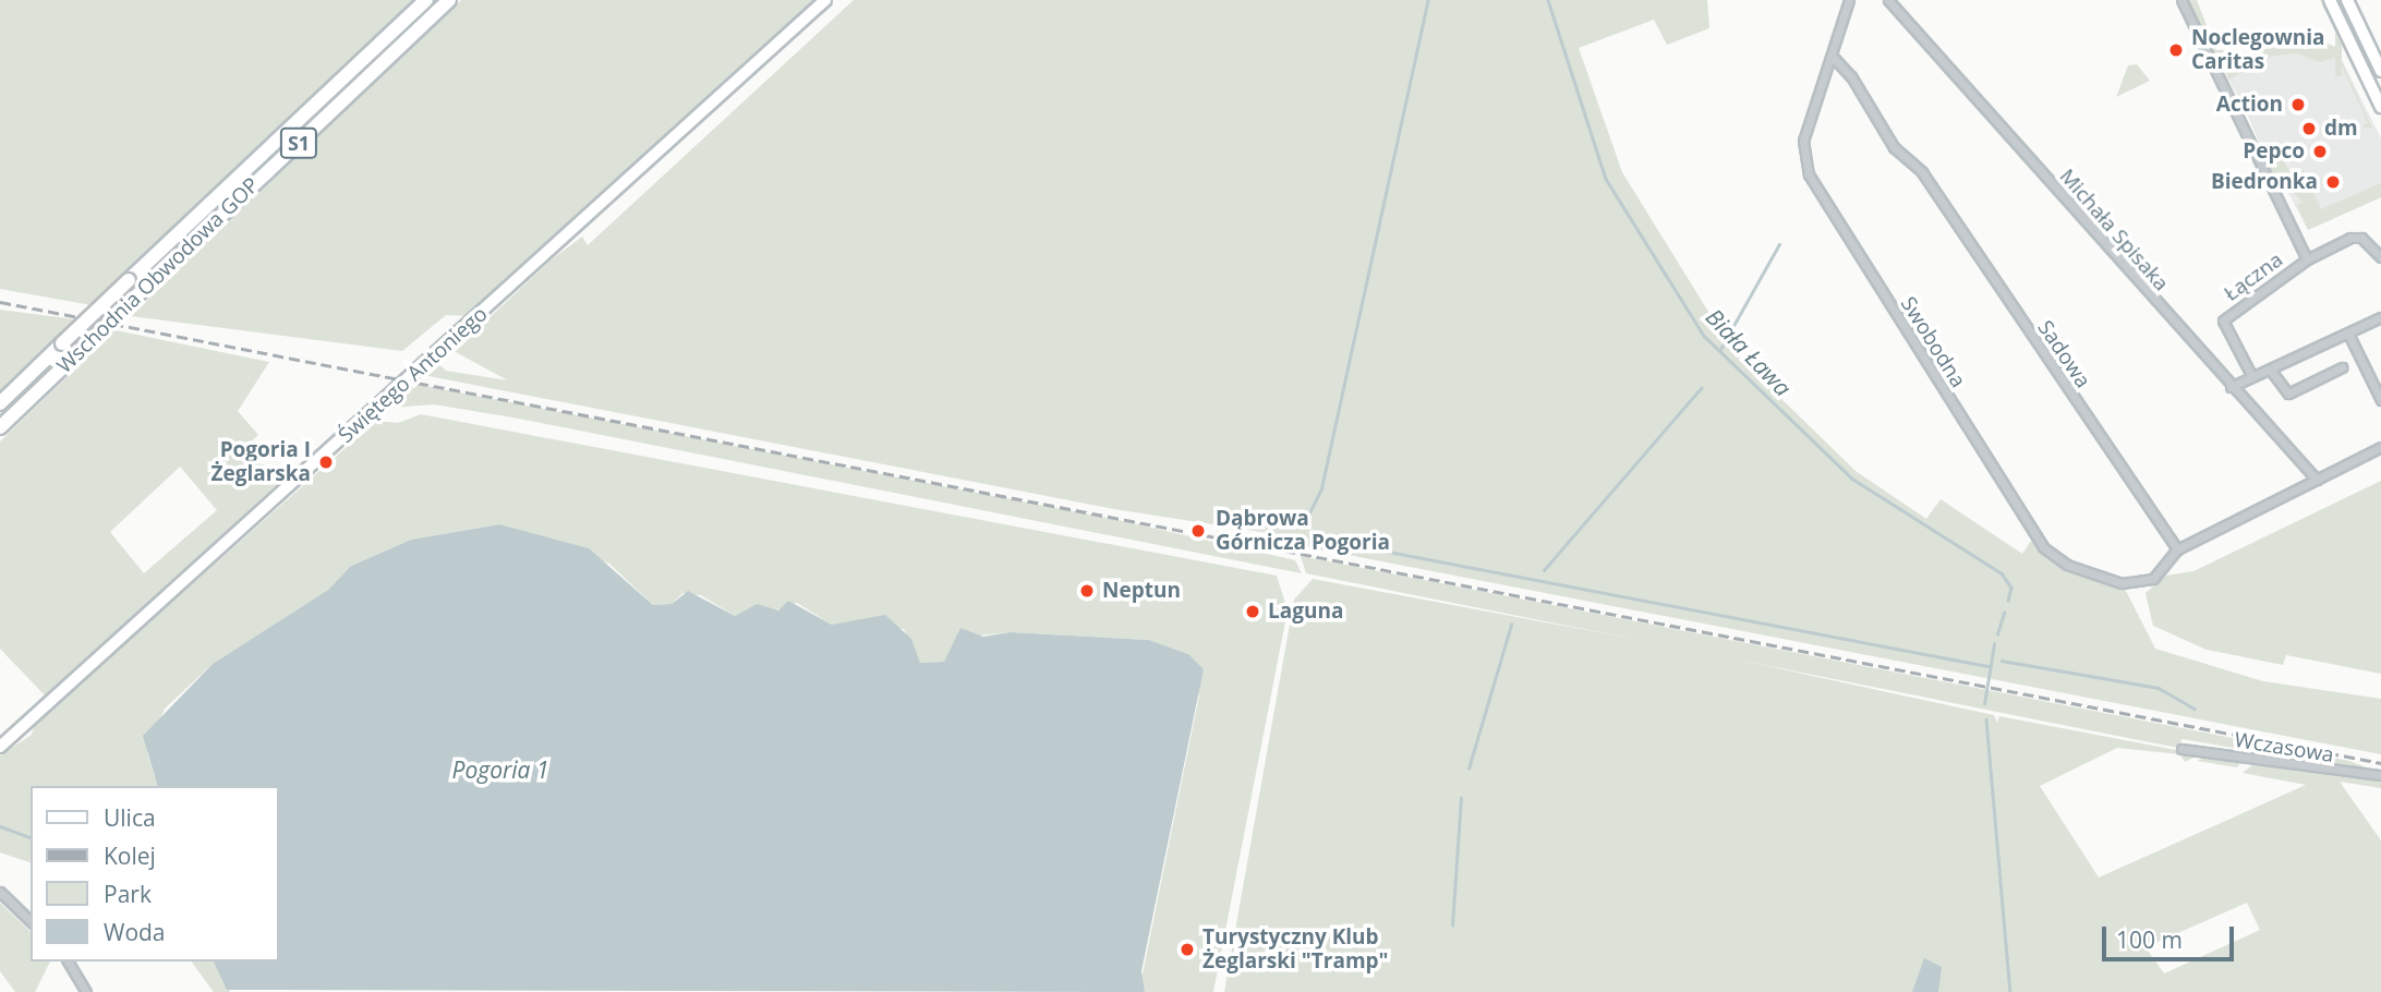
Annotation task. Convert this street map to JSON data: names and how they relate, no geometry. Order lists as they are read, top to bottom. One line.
{"streets":{"highway":["S1","Wschodnia Obwodowa GOP"],"street":["Michała Spisaka","Łączna","Swobodna","Sadowa","Świętego Antoniego","Wczasowa"]},"crossings":[["Swobodna","Sadowa"]],"water":["Biała Ława","Pogoria 1"],"places":["Noclegownia Caritas","Action","dm","Pepco","Biedronka","Pogoria I Żeglarska","Dąbrowa Górnicza Pogoria","Neptun","Laguna","Turystyczny Klub Żeglarski \"Tramp\""],"legend":["Ulica","Kolej","Park","Woda"],"scale_bar":"100 m"}
